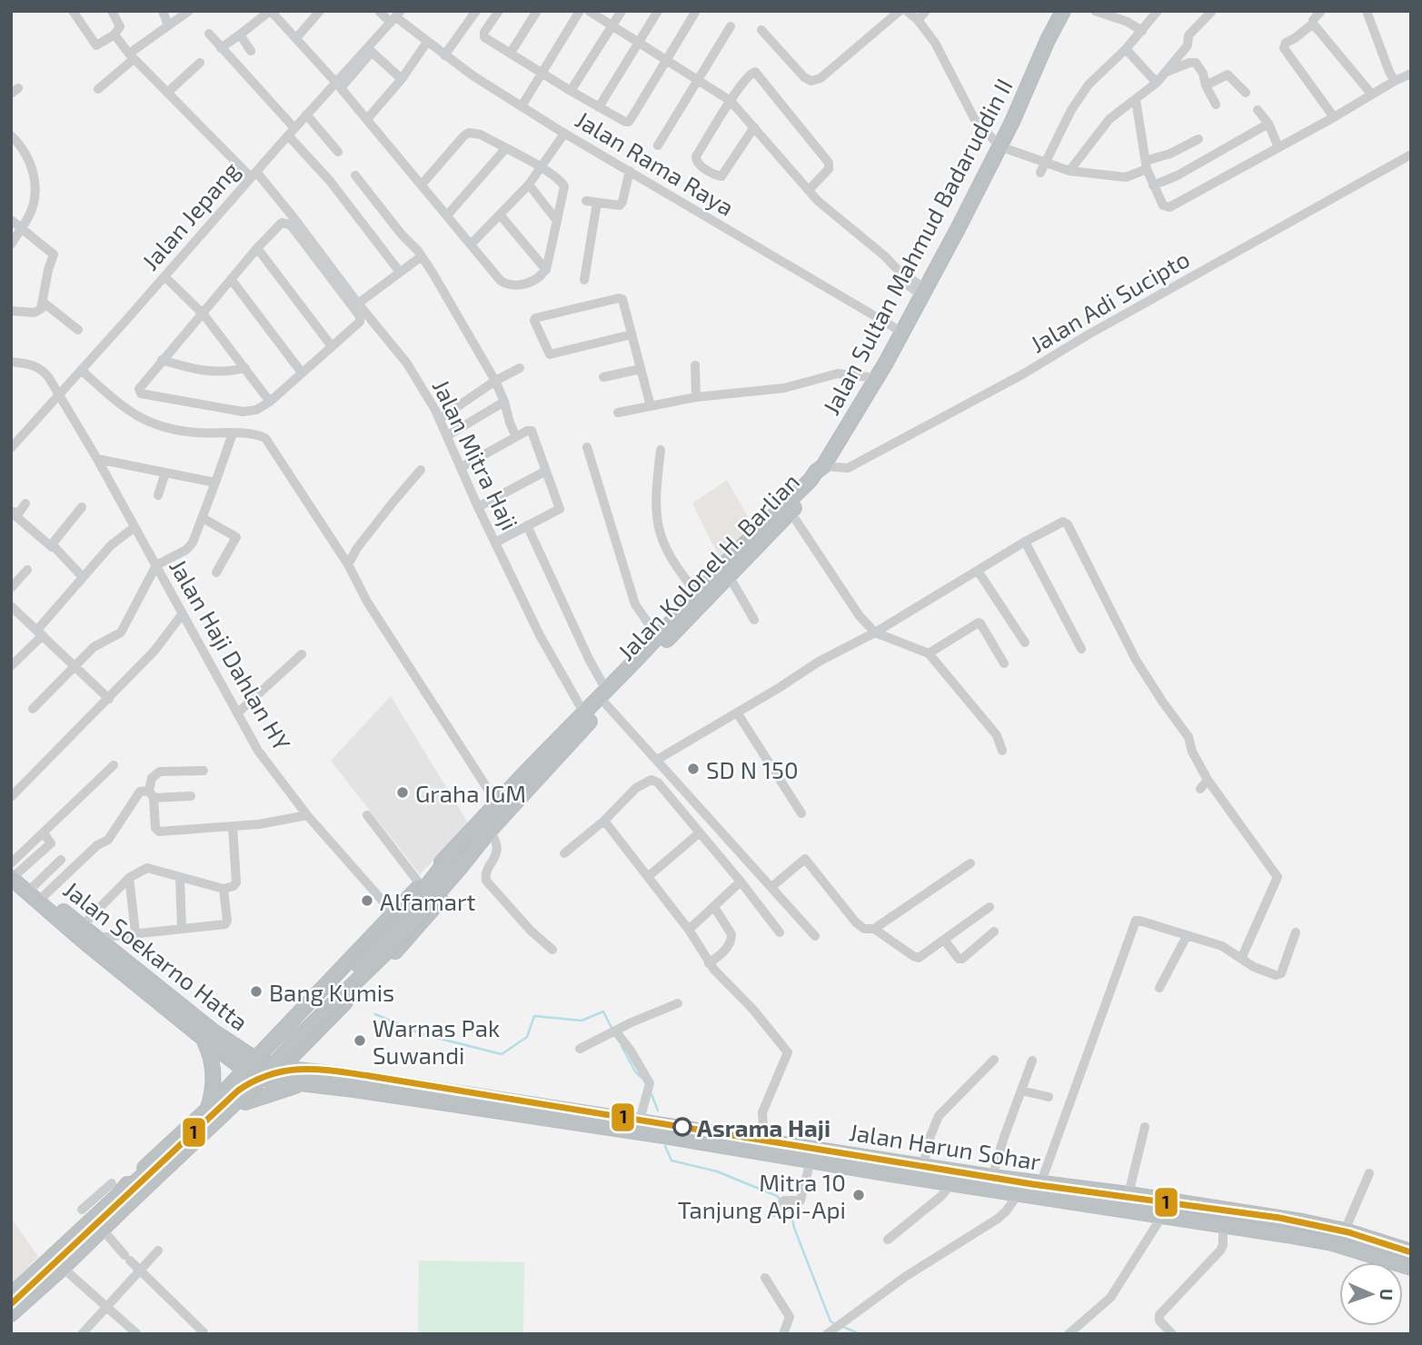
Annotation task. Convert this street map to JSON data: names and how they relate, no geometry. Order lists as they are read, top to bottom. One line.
{"streets":{"highway":["Jalan Sultan Mahmud Badaruddin II","Jalan Kolonel H. Barlian","Jalan Soekarno Hatta","Jalan Harun Sohar"],"street":["Jalan Rama Raya","Jalan Jepang","Jalan Adi Sucipto","Jalan Mitra Haji","Jalan Haji Dahlan HY"]},"crossings":[["Jalan Rama Raya","Jalan Jepang"],["Jalan Rama Raya","Jalan Sultan Mahmud Badaruddin II"],["Jalan Jepang","Jalan Mitra Haji"],["Jalan Jepang","Jalan Haji Dahlan HY"],["Jalan Sultan Mahmud Badaruddin II","Jalan Adi Sucipto"],["Jalan Sultan Mahmud Badaruddin II","Jalan Kolonel H. Barlian"],["Jalan Adi Sucipto","Jalan Kolonel H. Barlian"],["Jalan Mitra Haji","Jalan Kolonel H. Barlian"],["Jalan Soekarno Hatta","Jalan Harun Sohar"]],"places":["SD N 150","Graha IGM","Alfamart","Bang Kumis","Warnas Pak Suwandi","Asrama Haji","Mitra 10 Tanjung Api-Api"],"lines":["transit line 1"],"north":"right"}
